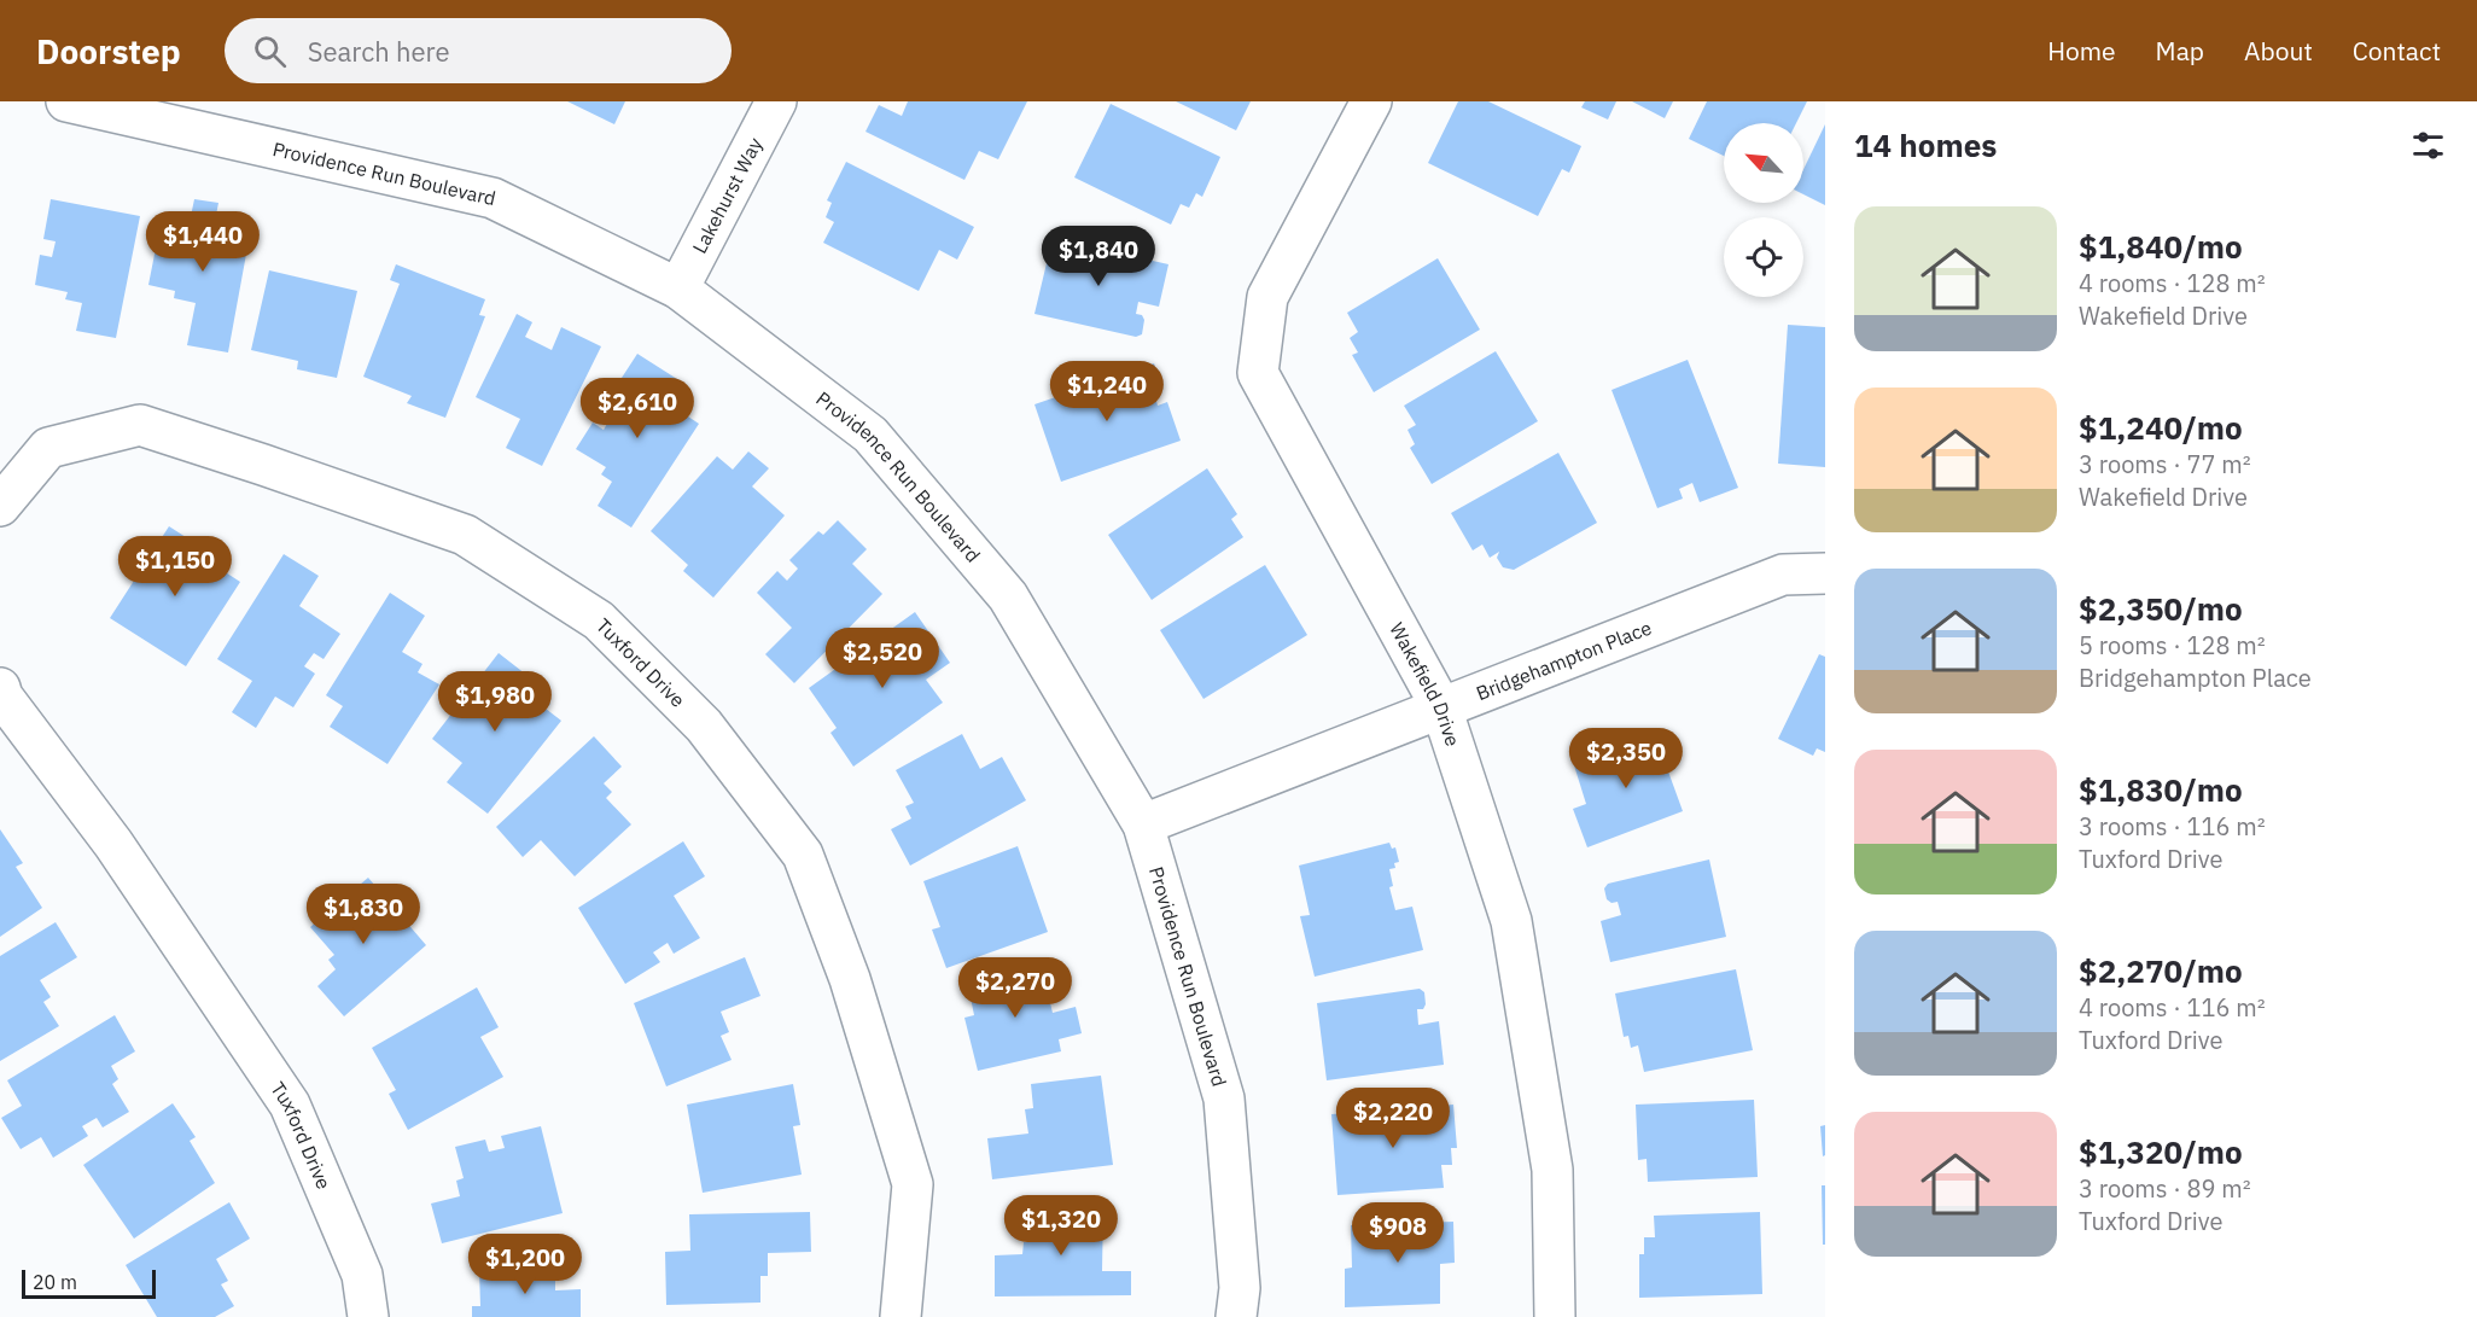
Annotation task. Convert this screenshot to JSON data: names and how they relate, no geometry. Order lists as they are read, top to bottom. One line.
{"streets":{"street":["Providence Run Boulevard","Lakehurst Way","Bridgehampton Place","Tuxford Drive","Wakefield Drive"]},"crossings":[["Providence Run Boulevard","Lakehurst Way"],["Providence Run Boulevard","Bridgehampton Place"],["Bridgehampton Place","Wakefield Drive"]],"scale_bar":"20 m","north":"top left","page":{"header":"Doorstep","search":"Search here","nav":["Home","Map","About","Contact"],"heading":"14 homes","list":[{"name":"$1,840/mo","note":"4 rooms · 128 m² · Wakefield Drive"},{"name":"$1,240/mo","note":"3 rooms · 77 m² · Wakefield Drive"},{"name":"$2,350/mo","note":"5 rooms · 128 m² · Bridgehampton Place"},{"name":"$1,830/mo","note":"3 rooms · 116 m² · Tuxford Drive"},{"name":"$2,270/mo","note":"4 rooms · 116 m² · Tuxford Drive"},{"name":"$1,320/mo","note":"3 rooms · 89 m² · Tuxford Drive"}],"price":["$1,440","$1,840","$1,240","$2,610","$1,150","$2,520","$1,980","$2,350","$1,830","$2,270","$2,220","$1,320","$908","$1,200"],"scale":"20 m"}}
